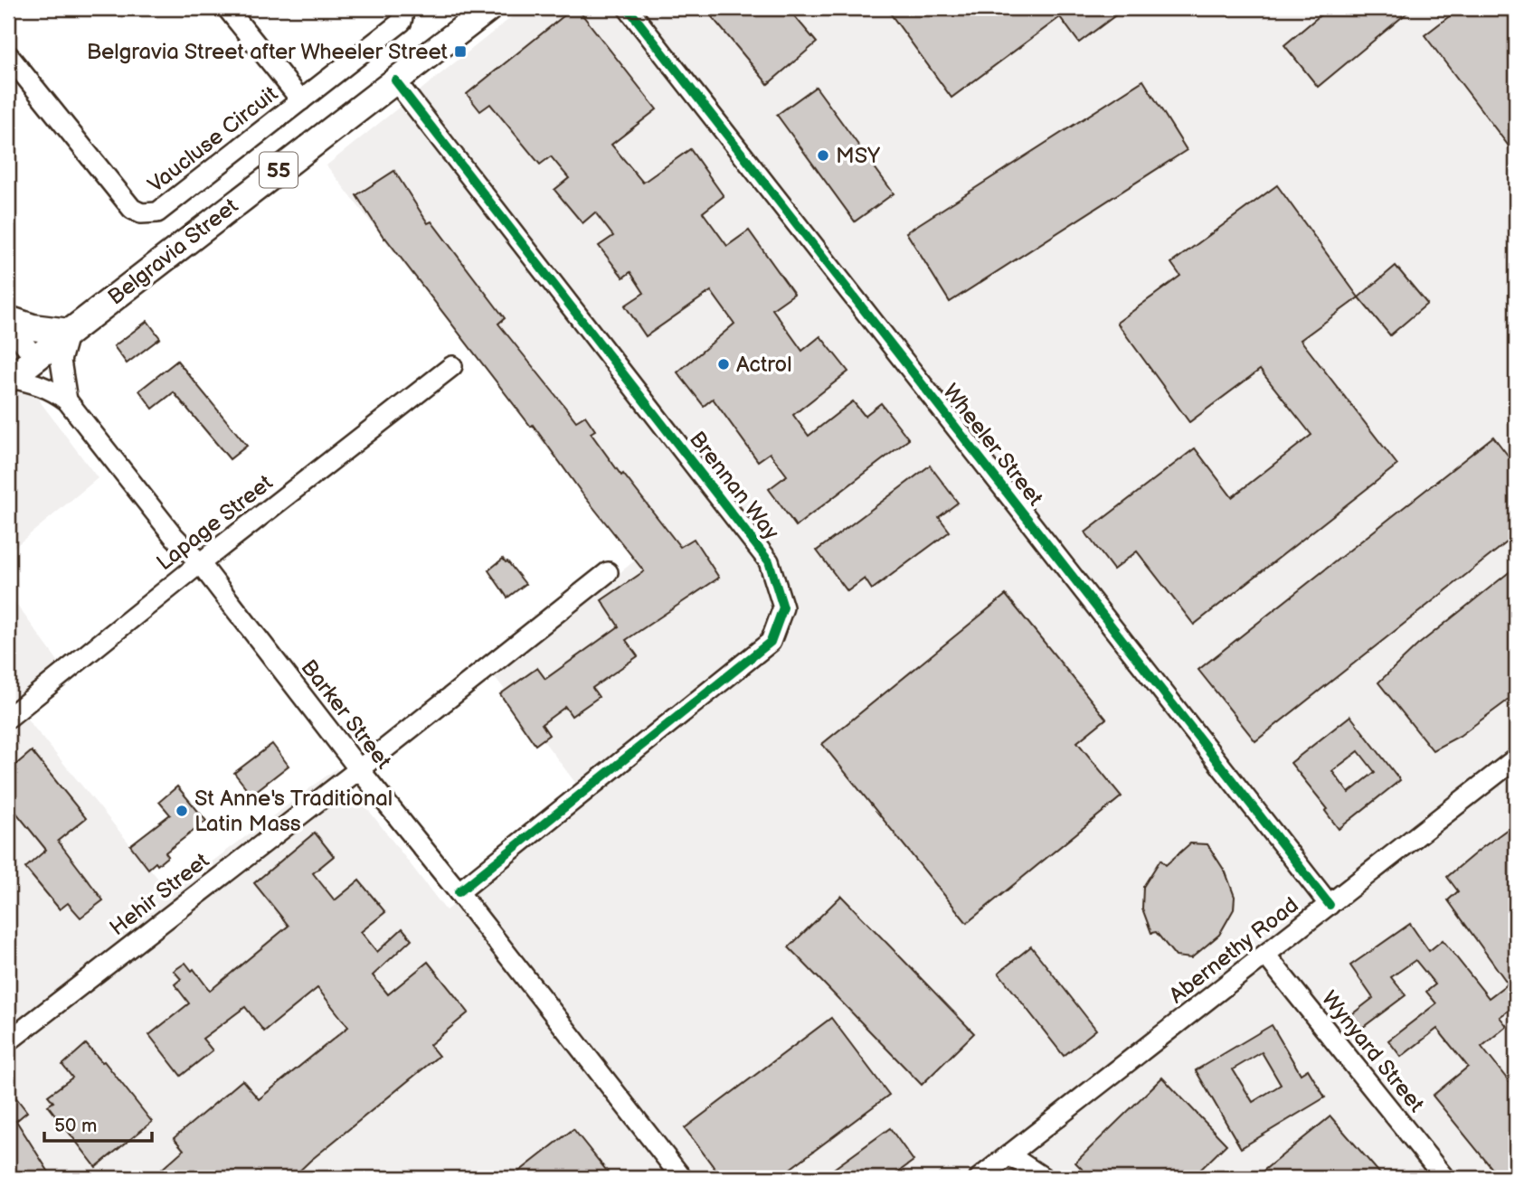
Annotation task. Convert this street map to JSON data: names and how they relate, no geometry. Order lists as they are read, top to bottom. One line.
{"streets":{"main road":["55","Belgravia Street"],"street":["Vaucluse Circuit","Wheeler Street","Brennan Way","Lapage Street","Barker Street","Hehir Street","Abernethy Road","Wynyard Street"]},"crossings":[["Belgravia Street","Brennan Way"],["Belgravia Street","Barker Street"],["Wheeler Street","Abernethy Road"],["Brennan Way","Barker Street"],["Lapage Street","Barker Street"],["Barker Street","Hehir Street"],["Abernethy Road","Wynyard Street"]],"places":{"transit":["Belgravia Street after Wheeler Street"],"other":["MSY","Actrol","St Anne's Traditional Latin Mass"]},"scale_bar":"50 m"}
